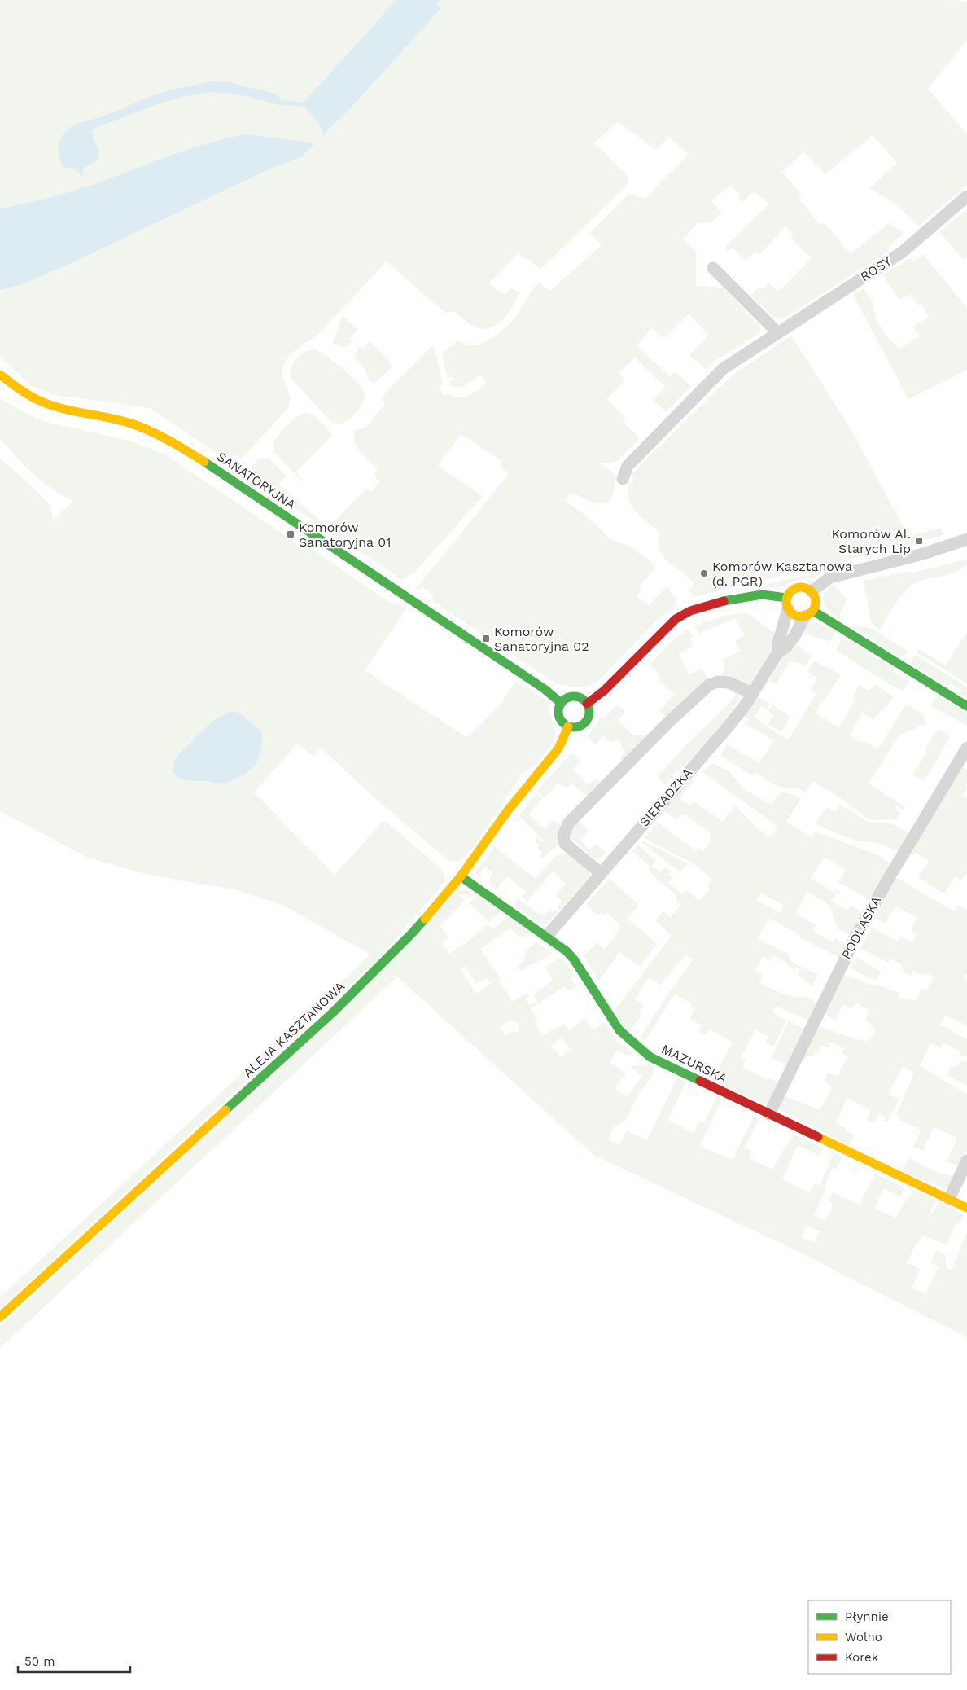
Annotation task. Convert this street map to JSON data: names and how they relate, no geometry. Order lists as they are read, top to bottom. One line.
{"streets":{"street":["ROSY","SANATORYJNA","SIERADZKA","PODLASKA","ALEJA KASZTANOWA","MAZURSKA"]},"crossings":[["SANATORYJNA","ALEJA KASZTANOWA"],["SIERADZKA","MAZURSKA"],["PODLASKA","MAZURSKA"],["ALEJA KASZTANOWA","MAZURSKA"]],"places":{"transit":["Komorów Sanatoryjna 01","Komorów Al. Starych Lip","Komorów Sanatoryjna 02"],"other":["Komorów Kasztanowa (d. PGR)"]},"legend":["Płynnie","Wolno","Korek"],"scale_bar":"50 m"}
